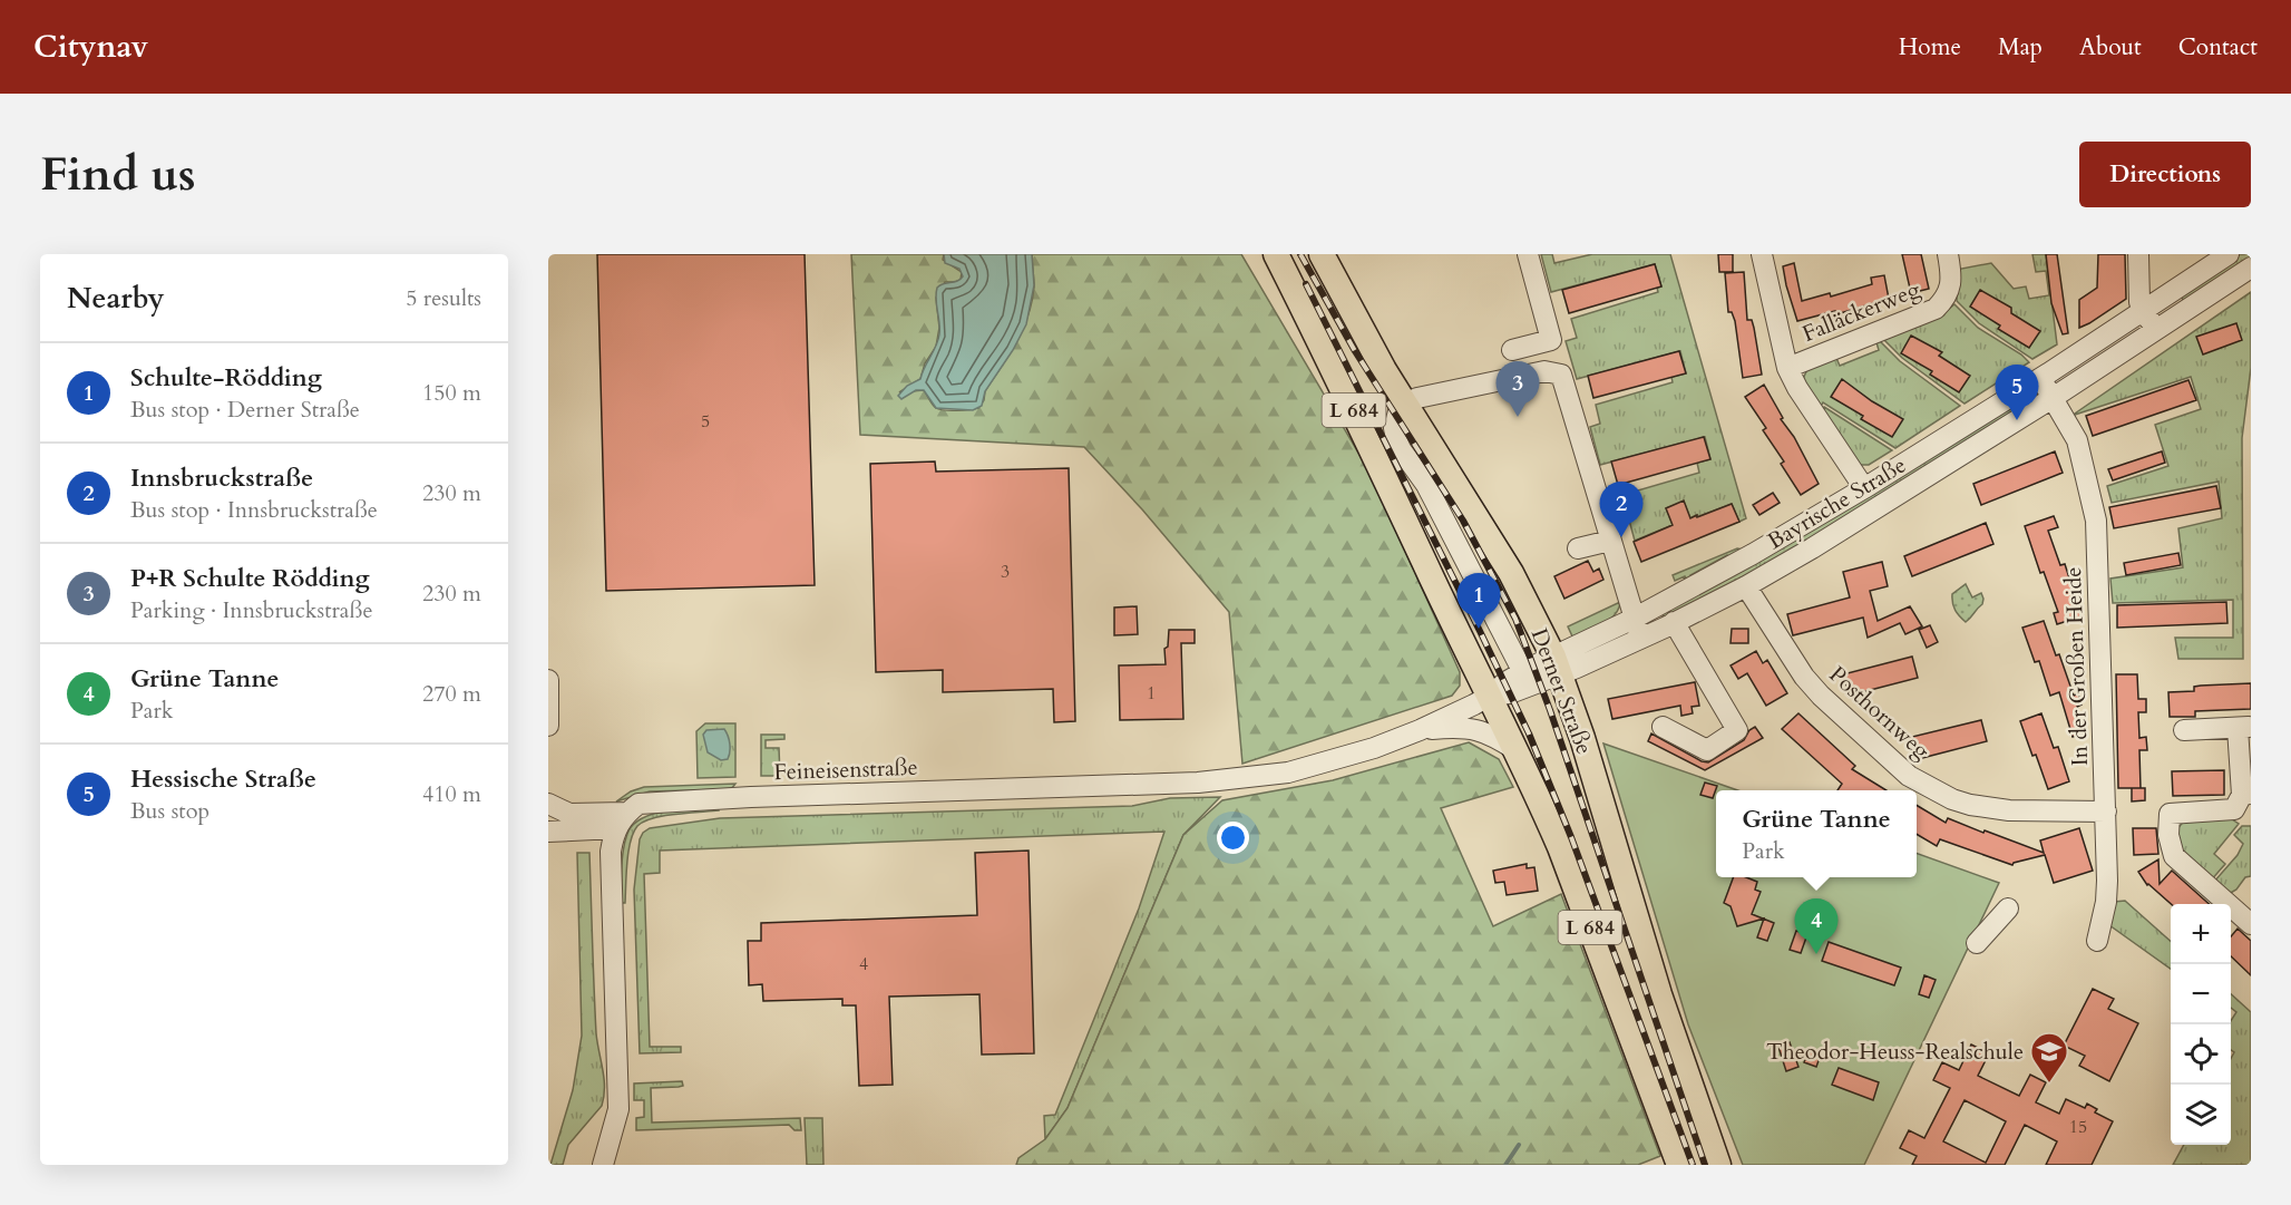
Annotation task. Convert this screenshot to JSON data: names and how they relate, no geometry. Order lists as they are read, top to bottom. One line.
{"streets":{"main road":["L 684","Derner Straße"],"street":["Falläckerweg","Bayrische Straße","In der Großen Heide","Posthornweg","Feineisenstraße"]},"crossings":[["L 684","Bayrische Straße"],["L 684","Feineisenstraße"],["Bayrische Straße","In der Großen Heide"],["Bayrische Straße","Derner Straße"],["Bayrische Straße","Posthornweg"],["Bayrische Straße","Feineisenstraße"],["In der Großen Heide","Posthornweg"]],"places":{"school or university":["Theodor-Heuss-Realschule"]},"house_numbers":["5","3","1","4","15"],"page":{"header":"Citynav","nav":["Home","Map","About","Contact"],"buttons":"Directions","title":"Find us","heading":["Nearby","5 results"],"list":[{"mark":"1","name":"Schulte-Rödding","note":"Bus stop · Derner Straße","value":"150 m"},{"mark":"2","name":"Innsbruckstraße","note":"Bus stop · Innsbruckstraße","value":"230 m"},{"mark":"3","name":"P+R Schulte Rödding","note":"Parking · Innsbruckstraße","value":"230 m"},{"mark":"4","name":"Grüne Tanne","note":"Park","value":"270 m"},{"mark":"5","name":"Hessische Straße","note":"Bus stop","value":"410 m"}],"pins":["3","5","2","1","4"],"popup":["Grüne Tanne","Park"],"map_buttons":["+","−"]}}
